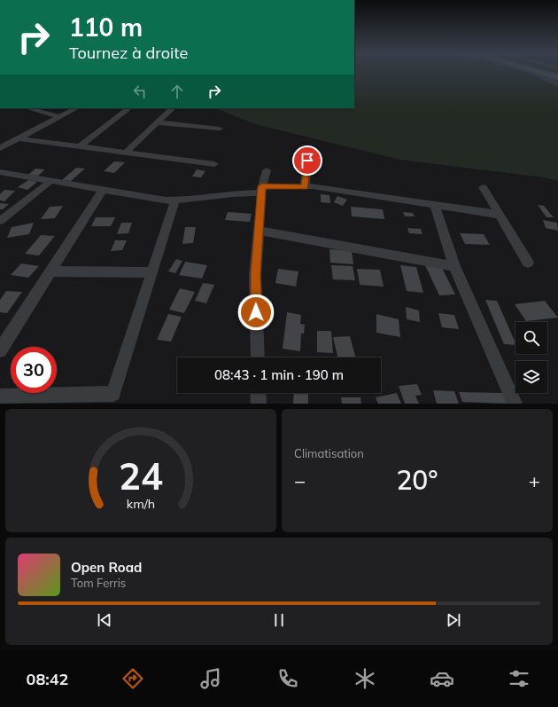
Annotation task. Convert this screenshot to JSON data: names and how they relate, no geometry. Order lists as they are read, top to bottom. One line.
{"page":{"turn":["110 m","Tournez à droite"],"limit":"30","trip":"08:43 · 1 min · 190 m","tile":"Climatisation","heat":["−","20°","+"],"song":["Open Road","Tom Ferris"],"tabs":"08:42","gauge":["24","km/h"]}}
